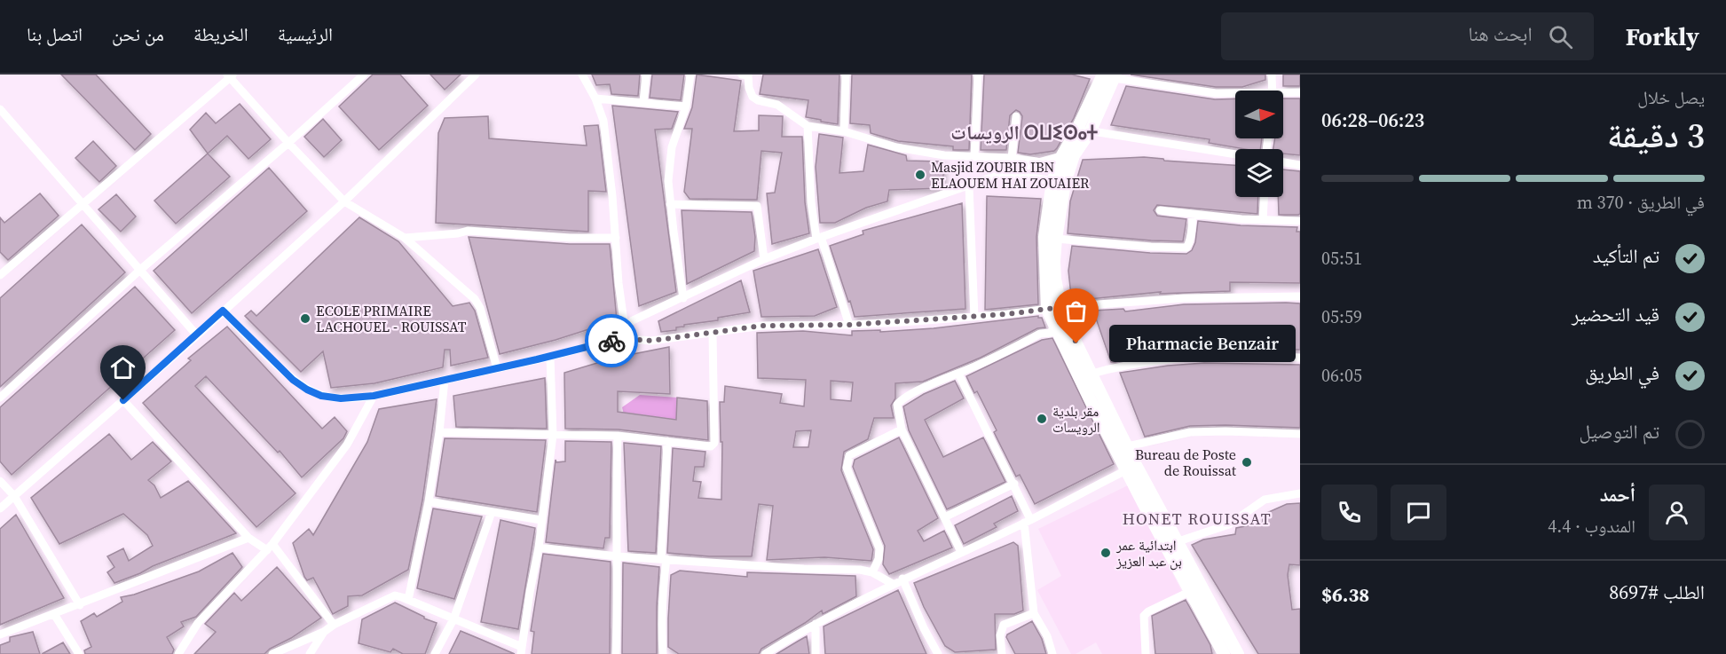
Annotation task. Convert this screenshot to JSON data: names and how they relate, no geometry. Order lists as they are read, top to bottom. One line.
{"districts":["الرويسات ⵔⵡⵉⵙⴰⵜ","HONET ROUISSAT"],"places":["Masjid ZOUBIR IBN ELAOUEM HAI ZOUAIER","ECOLE PRIMAIRE LACHOUEL - ROUISSAT","Pharmacie Benzair","مقر بلدية الرويسات","Bureau de Poste de Rouissat","ابتدائية عمر بن عبد العزيز"],"north":"right","page":{"header":"Forkly","search":"ابحث هنا","nav":["الرئيسية","الخريطة","من نحن","اتصل بنا"],"heading":["3 دقيقة","يصل خلال","06:23–06:28"],"panel":["أحمد","المندوب · 4.4","الطلب #8697","$6.38"],"bar":"في الطريق · 370 m","list":[["تم التأكيد","05:51"],["قيد التحضير","05:59"],["في الطريق","06:05"],"تم التوصيل"],"bubble":"Pharmacie Benzair"}}
